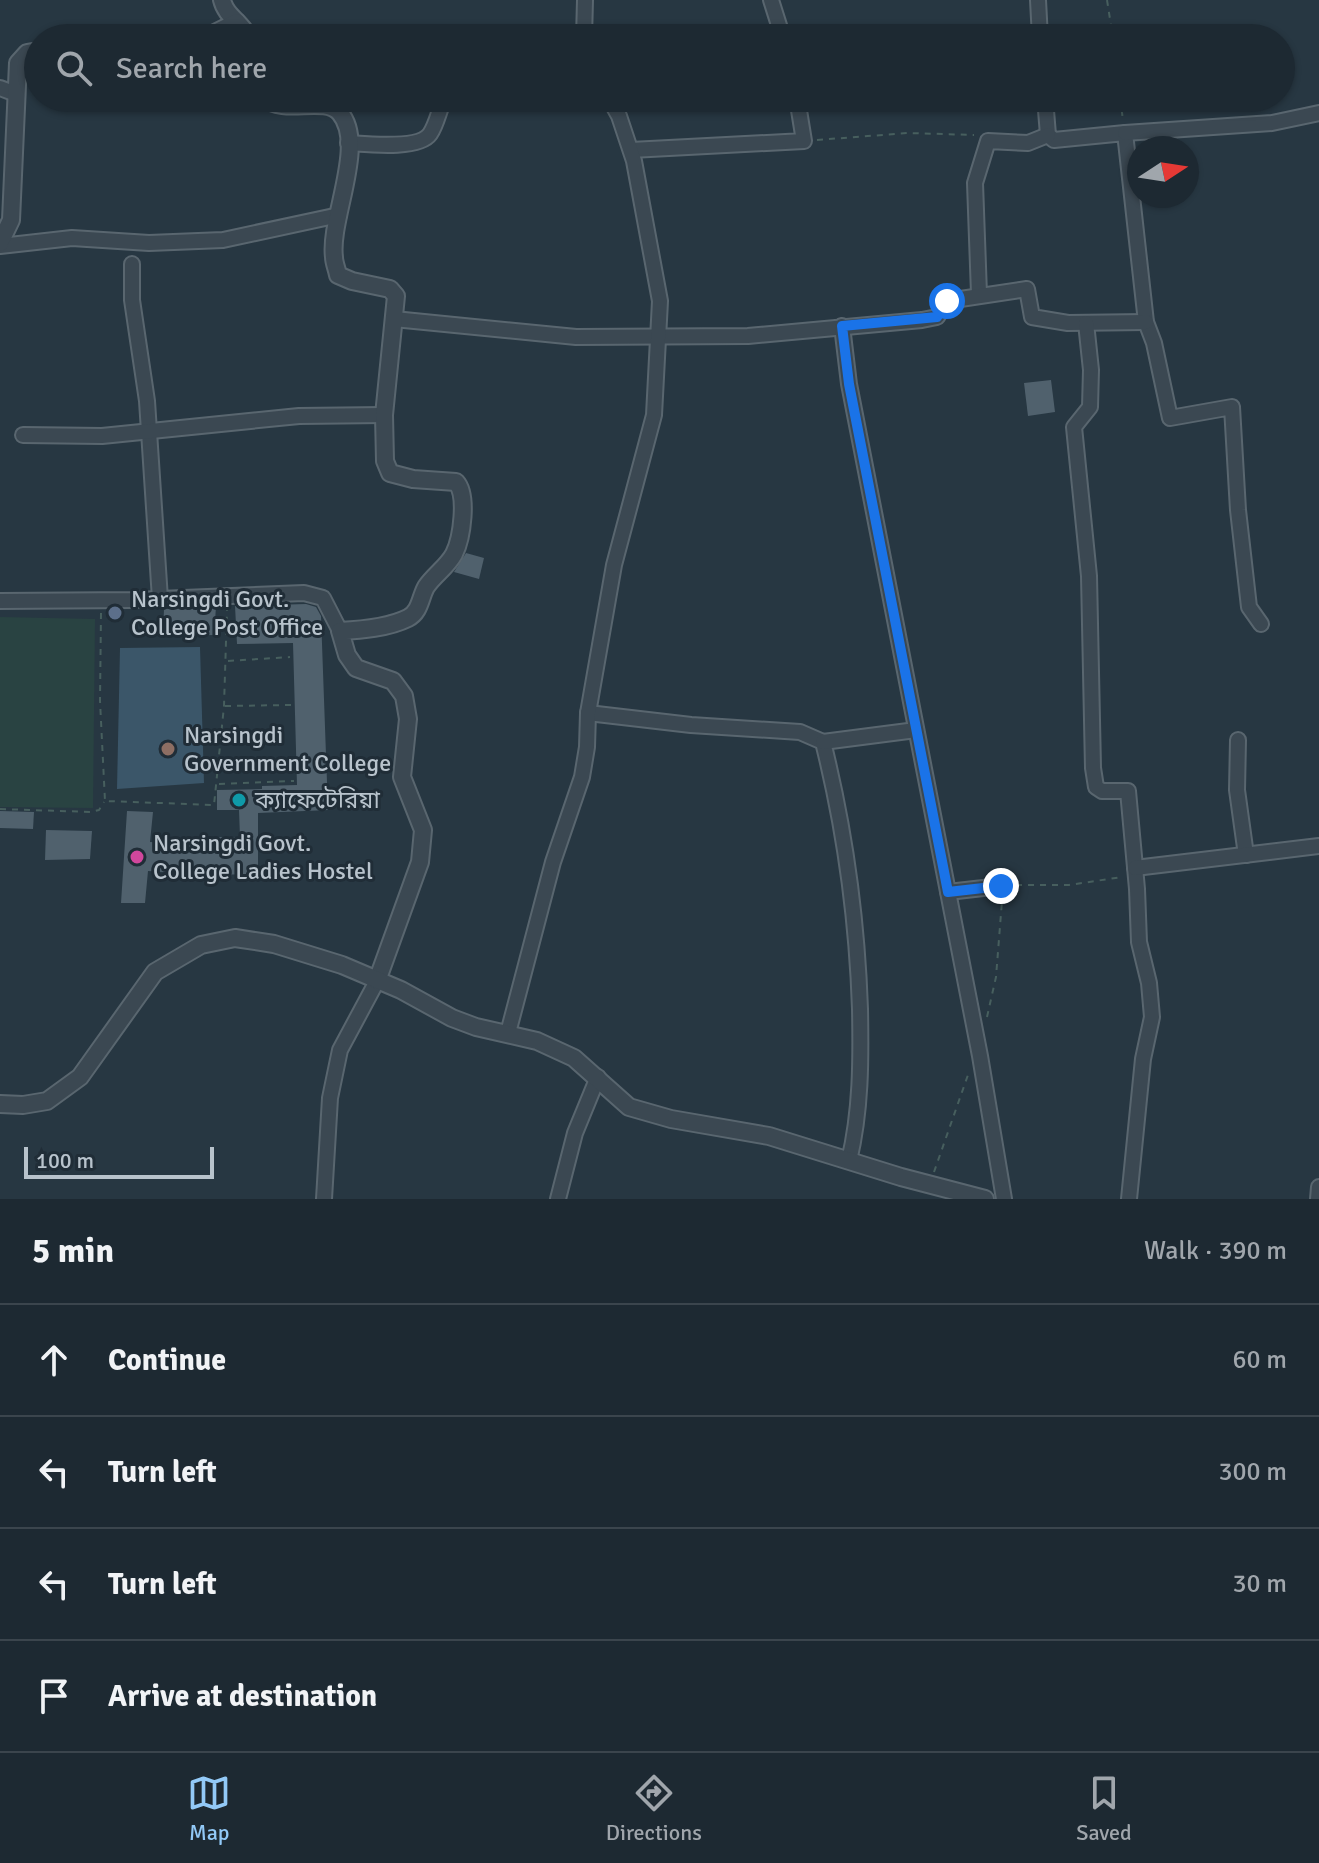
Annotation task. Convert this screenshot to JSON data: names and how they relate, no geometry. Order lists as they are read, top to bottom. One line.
{"places":["Narsingdi Govt. College Post Office","Narsingdi Government College","ক্যাফেটেরিয়া","Narsingdi Govt. College Ladies Hostel"],"scale_bar":"100 m","north":"right","page":{"search":"Search here","scale":"100 m","heading":["5 min","Walk · 390 m"],"list":[["Continue","60 m"],["Turn left","300 m"],["Turn left","30 m"],"Arrive at destination"],"nav":["Map","Directions","Saved"]}}
